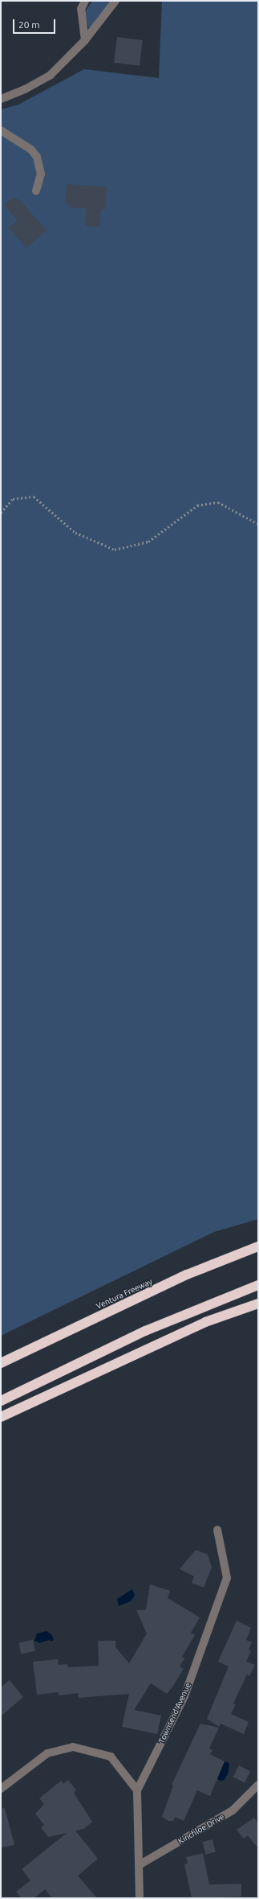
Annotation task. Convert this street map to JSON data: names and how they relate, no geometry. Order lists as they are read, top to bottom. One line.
{"streets":{"highway":["Ventura Freeway"],"street":["Townsend Avenue","Kinchloe Drive"]},"crossings":[["Townsend Avenue","Kinchloe Drive"]],"scale_bar":"20 m"}
